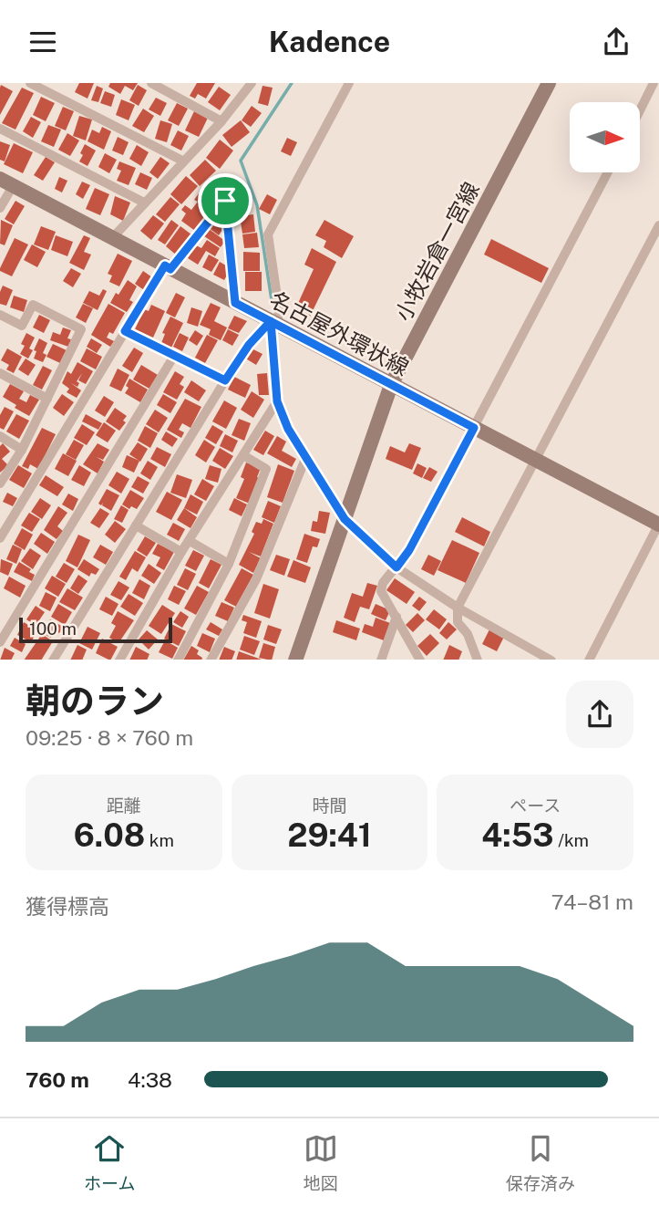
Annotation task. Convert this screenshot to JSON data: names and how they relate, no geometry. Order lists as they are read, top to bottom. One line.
{"streets":{"main road":["小牧岩倉一宮線","名古屋外環状線"]},"crossings":[["小牧岩倉一宮線","名古屋外環状線"]],"scale_bar":"100 m","north":"right","page":{"header":"Kadence","scale":"100 m","heading":["朝のラン","09:25 · 8 × 760 m"],"stats":[["距離","6.08 km"],["時間","29:41"],["ペース","4:53 /km"]],"chart":["獲得標高","74–81 m"],"list":[{"name":"760 m","note":"4:38"}],"tabs":["ホーム","地図","保存済み"]}}
